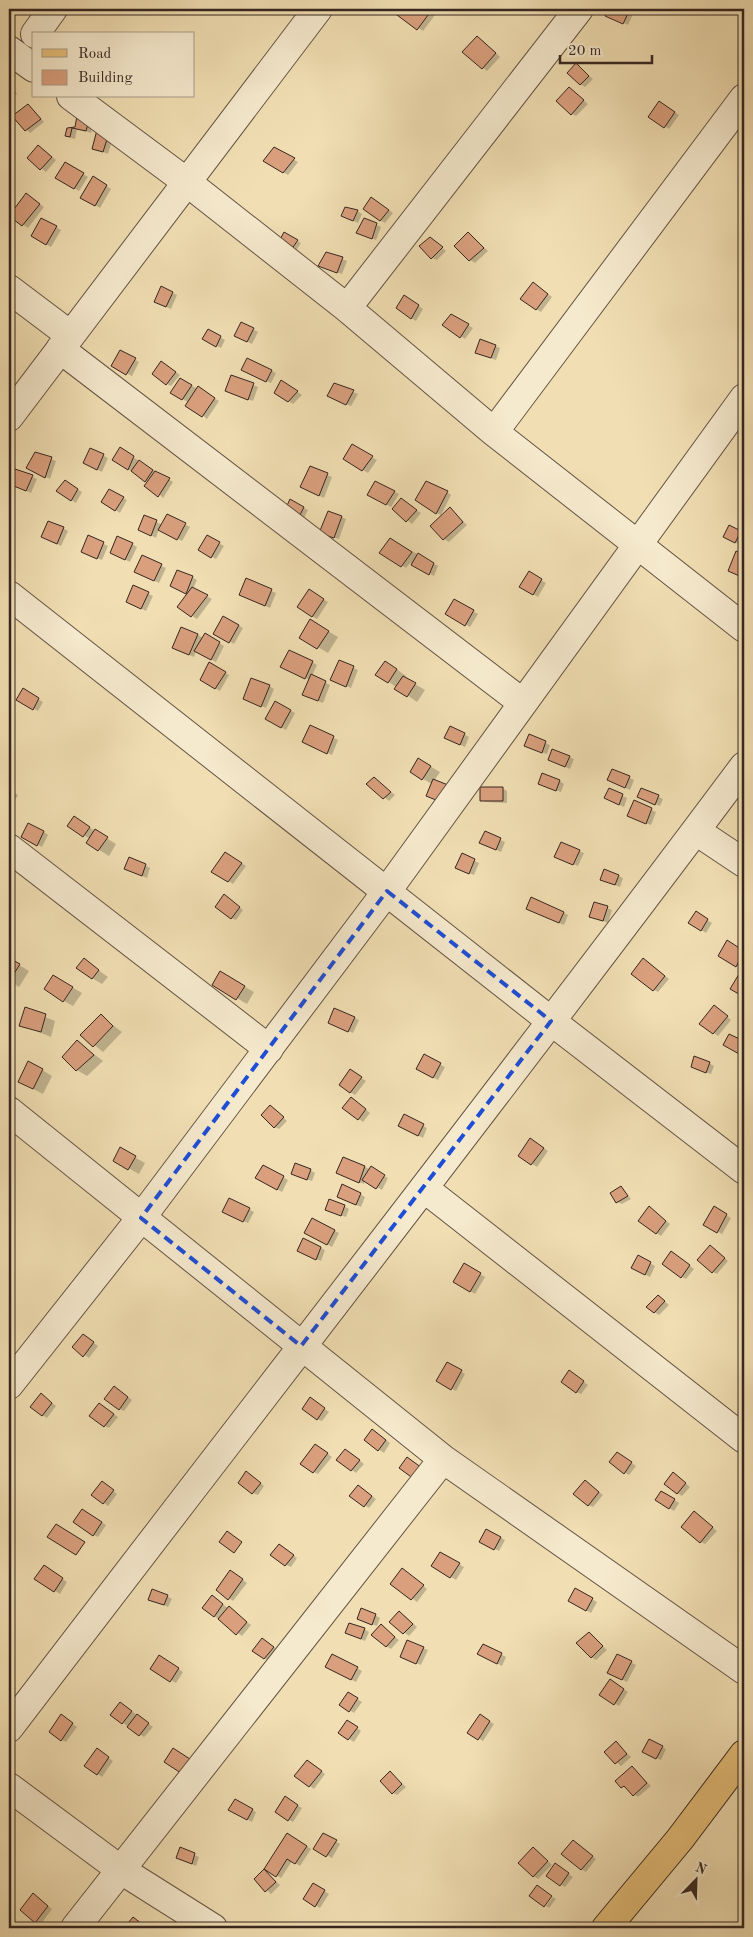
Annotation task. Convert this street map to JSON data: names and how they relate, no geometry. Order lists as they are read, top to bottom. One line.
{"legend":["Road","Building"],"scale_bar":"20 m","north":"top right"}
